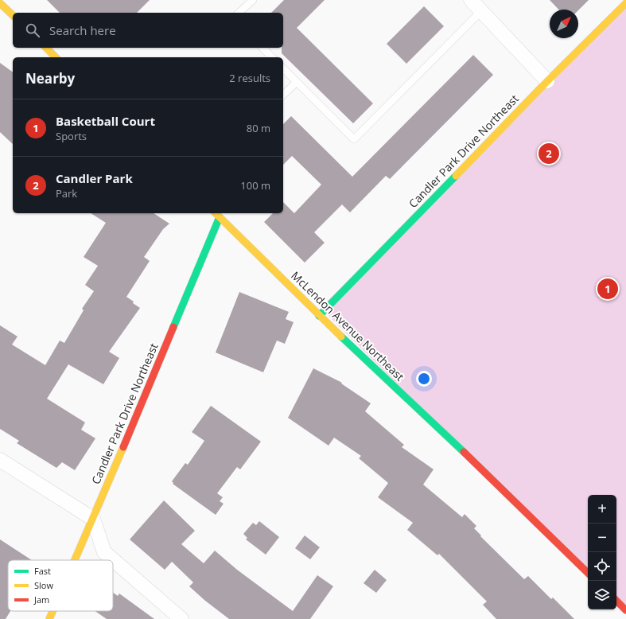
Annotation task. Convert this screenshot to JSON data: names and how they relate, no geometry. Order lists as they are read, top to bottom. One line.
{"streets":{"street":["Candler Park Drive Northeast","McLendon Avenue Northeast"]},"crossings":[["Candler Park Drive Northeast","McLendon Avenue Northeast"]],"legend":["Fast","Slow","Jam"],"north":"top right","page":{"search":"Search here","heading":["Nearby","2 results"],"list":[{"mark":"1","name":"Basketball Court","note":"Sports","value":"80 m"},{"mark":"2","name":"Candler Park","note":"Park","value":"100 m"}],"pins":["2","1"],"map_buttons":["+","−"]}}
